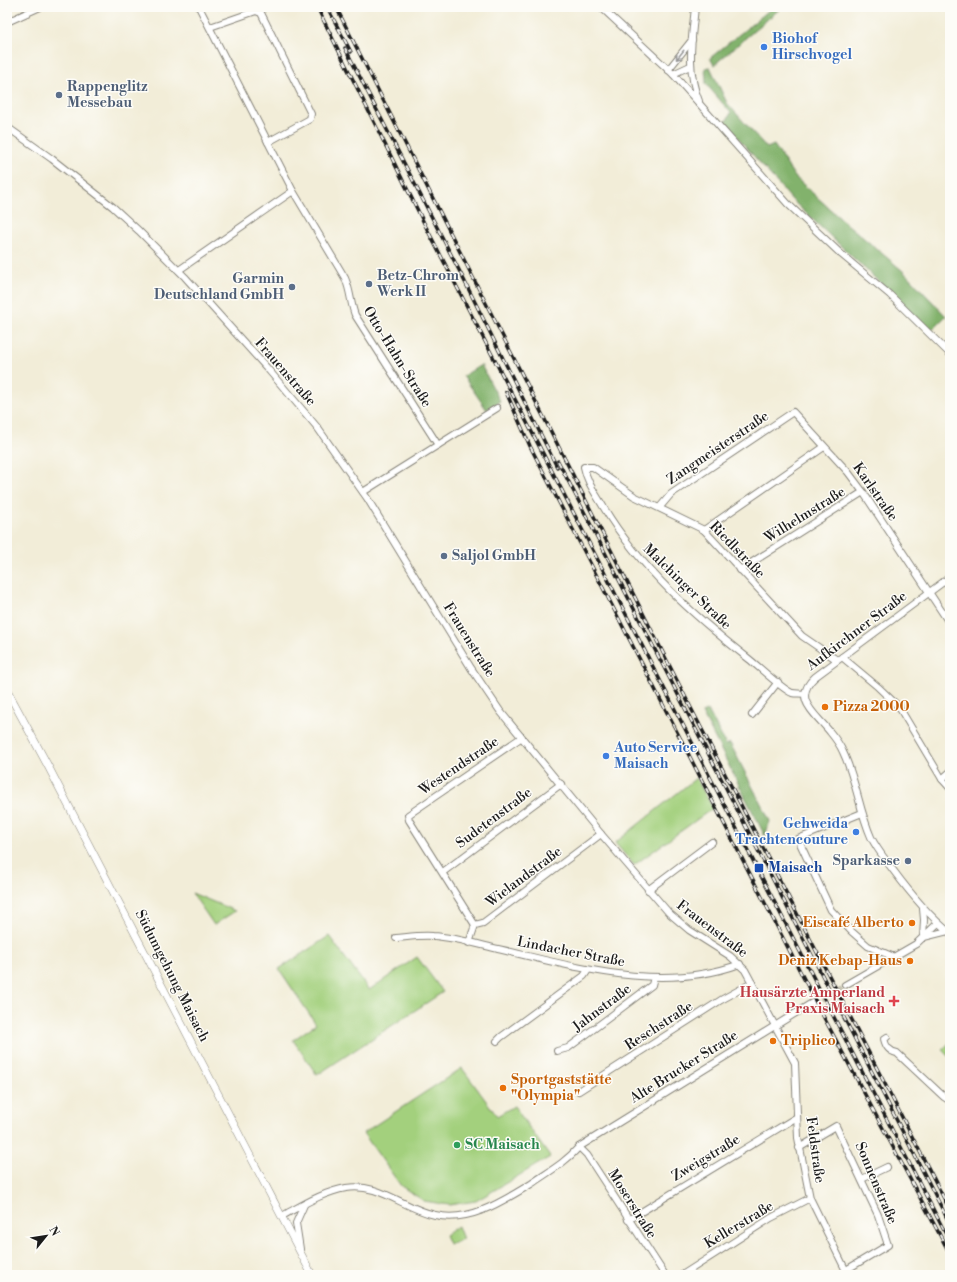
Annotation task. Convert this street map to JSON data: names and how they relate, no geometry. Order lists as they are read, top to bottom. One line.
{"streets":{"main road":["Südumgehung Maisach"],"street":["Otto-Hahn-Straße","Frauenstraße","Zangmeisterstraße","Karlstraße","Wilhelmstraße","Riedlstraße","Malchinger Straße","Aufkirchner Straße","Westendstraße","Sudetenstraße","Wielandstraße","Lindacher Straße","Jahnstraße","Reschstraße","Alte Brucker Straße","Feldstraße","Zweigstraße","Sonnenstraße","Moserstraße","Kellerstraße"]},"crossings":[["Frauenstraße","Westendstraße"],["Frauenstraße","Sudetenstraße"],["Frauenstraße","Wielandstraße"],["Frauenstraße","Lindacher Straße"],["Frauenstraße","Reschstraße"],["Frauenstraße","Alte Brucker Straße"],["Frauenstraße","Feldstraße"],["Zangmeisterstraße","Karlstraße"],["Zangmeisterstraße","Riedlstraße"],["Karlstraße","Wilhelmstraße"],["Karlstraße","Aufkirchner Straße"],["Wilhelmstraße","Riedlstraße"],["Riedlstraße","Malchinger Straße"],["Riedlstraße","Aufkirchner Straße"],["Malchinger Straße","Aufkirchner Straße"],["Westendstraße","Sudetenstraße"],["Lindacher Straße","Jahnstraße"],["Südumgehung Maisach","Alte Brucker Straße"],["Alte Brucker Straße","Feldstraße"],["Alte Brucker Straße","Moserstraße"],["Feldstraße","Zweigstraße"],["Feldstraße","Sonnenstraße"],["Feldstraße","Kellerstraße"],["Zweigstraße","Moserstraße"]],"places":{"other":["Biohof Hirschvogel","Rappenglitz Messebau","Betz-Chrom Werk II","Garmin Deutschland GmbH","Saljol GmbH","Pizza 2000","Auto Service Maisach","Gehweida Trachtencouture","Sparkasse","Eiscafé Alberto","Deniz Kebap-Haus","Triplico","Sportgaststätte \"Olympia\"","SC Maisach"],"transit":["Maisach"],"health":["Hausärzte Amperland Praxis Maisach"]},"north":"top right"}
